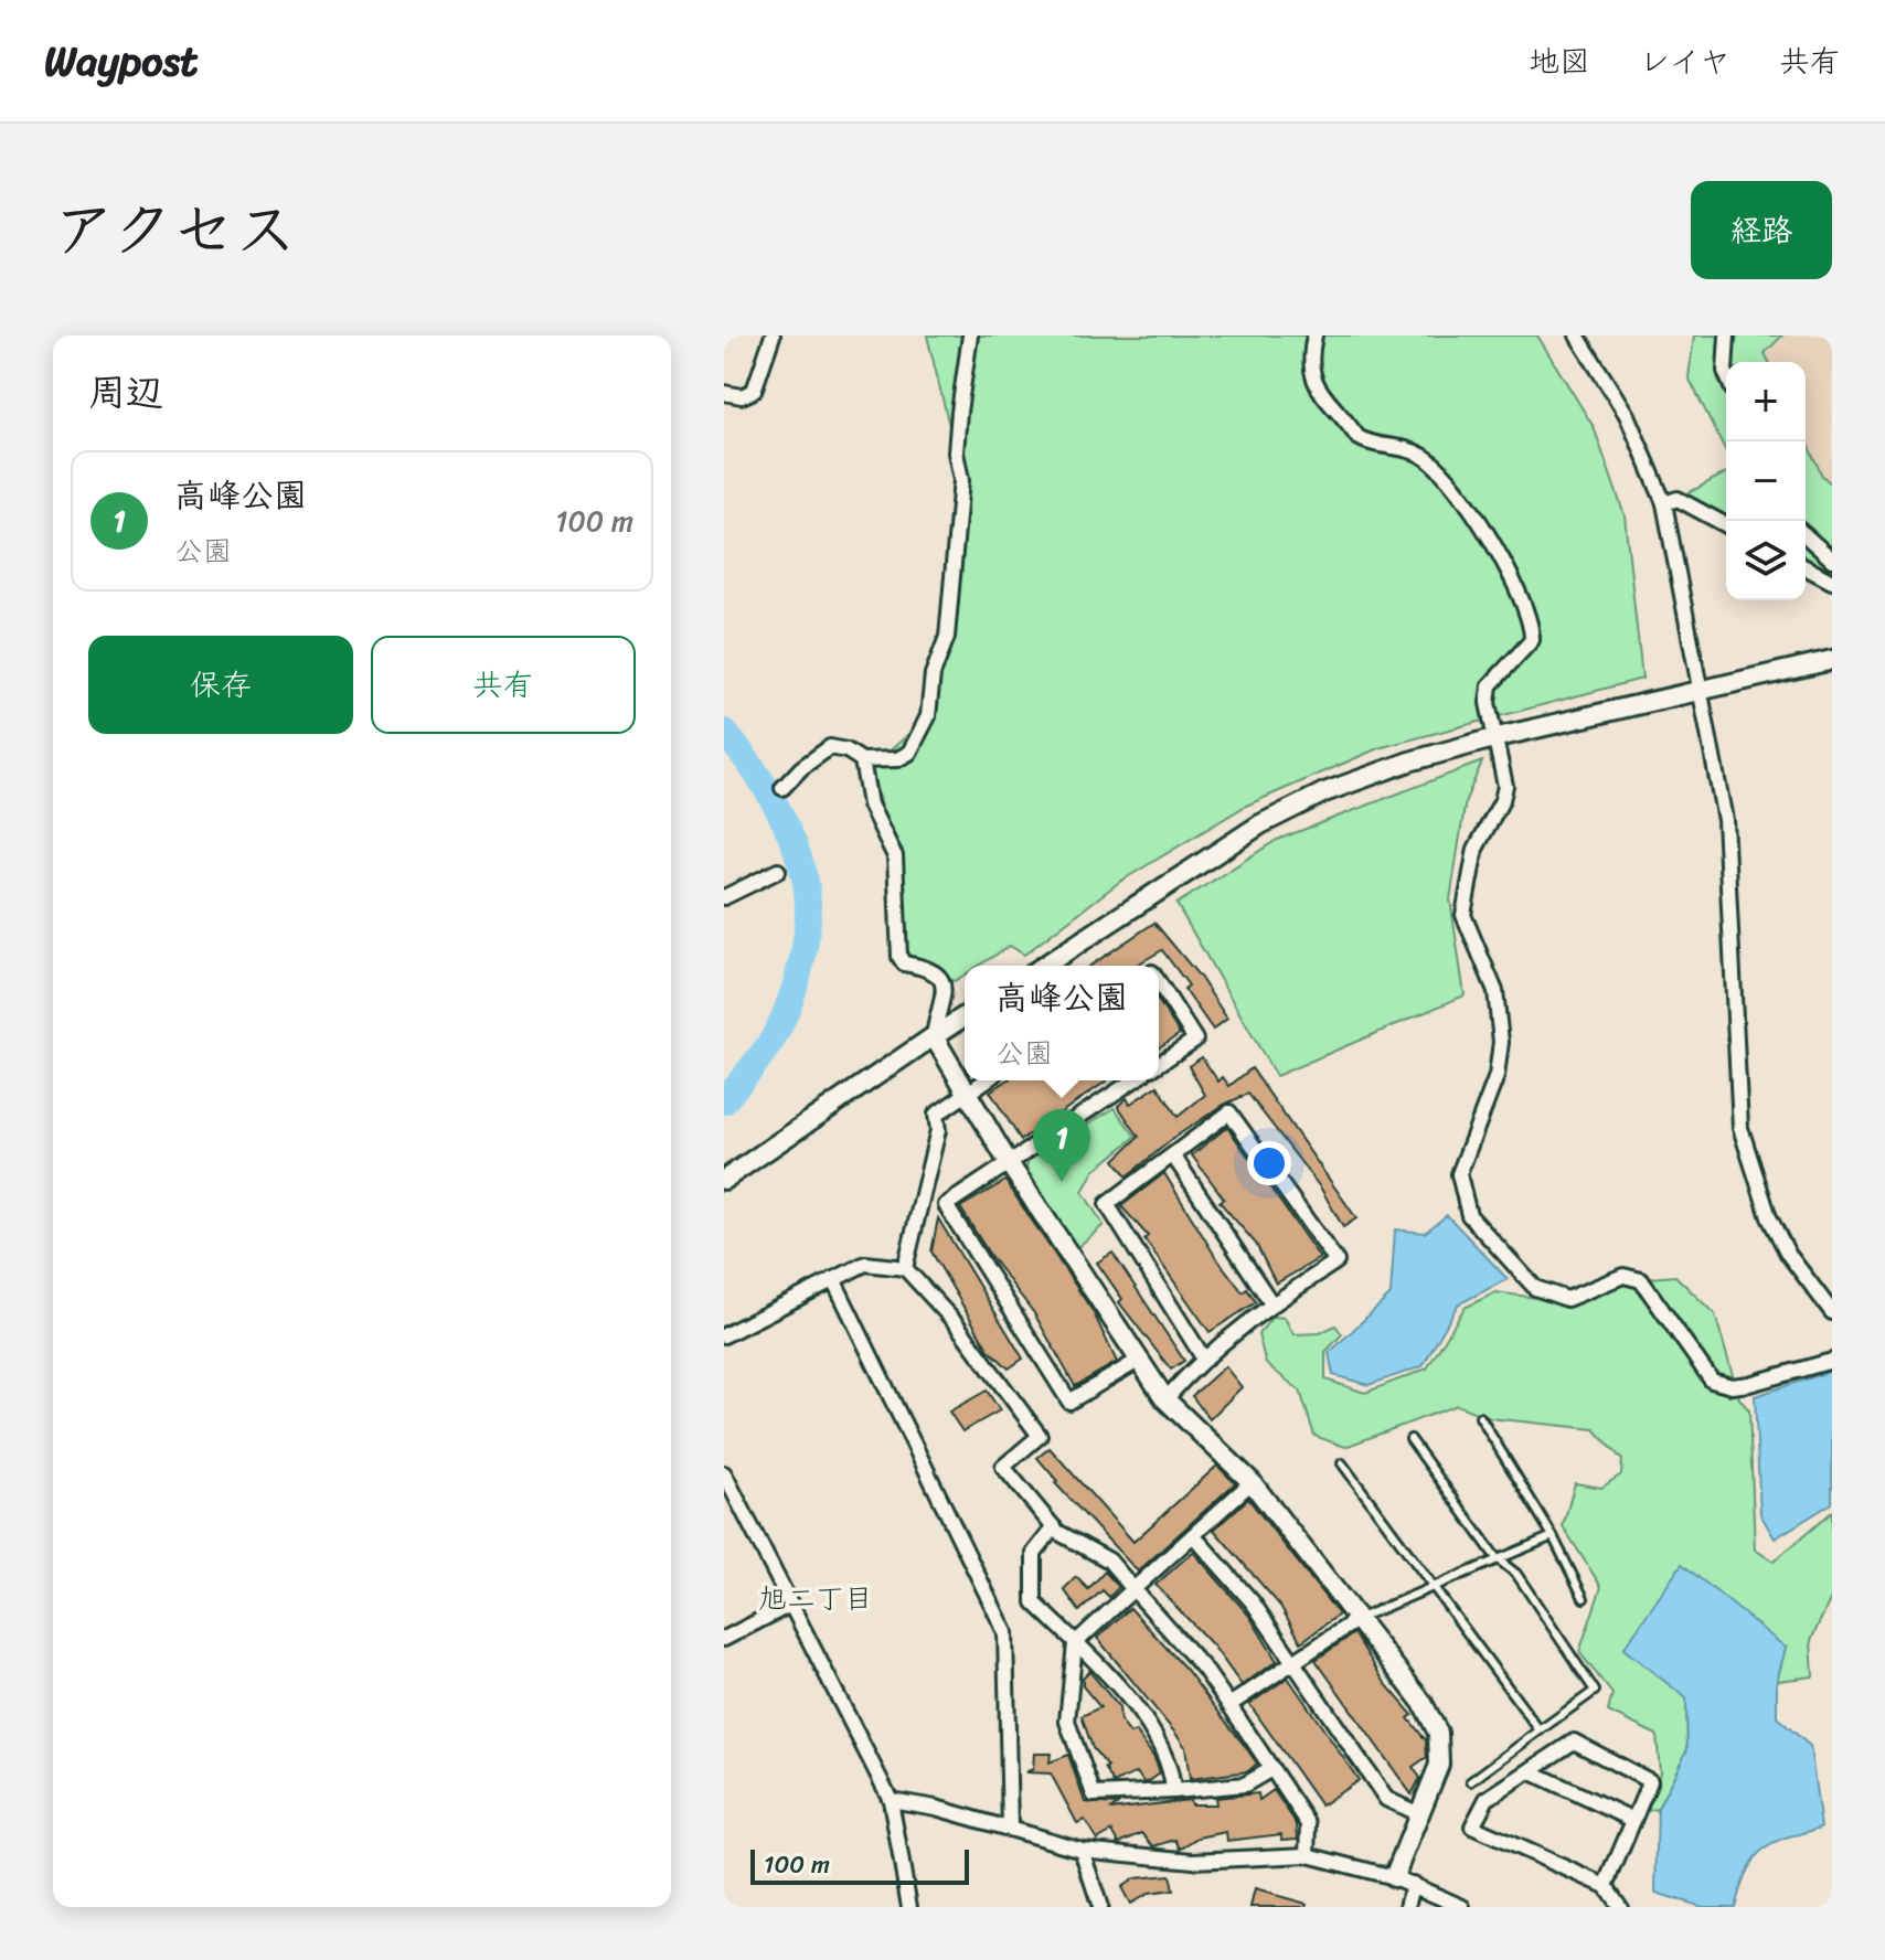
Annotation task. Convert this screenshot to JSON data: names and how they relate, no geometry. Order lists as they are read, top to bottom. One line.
{"districts":["旭二丁目"],"scale_bar":"100 m","page":{"header":"Waypost","nav":["地図","レイヤ","共有"],"title":"アクセス","buttons":["経路",["保存","共有"]],"heading":"周辺","map_buttons":["+","−"],"list":[{"mark":"1","name":"高峰公園","note":"公園","value":"100 m"}],"popup":["高峰公園","公園"],"pins":"1","scale":"100 m"}}
